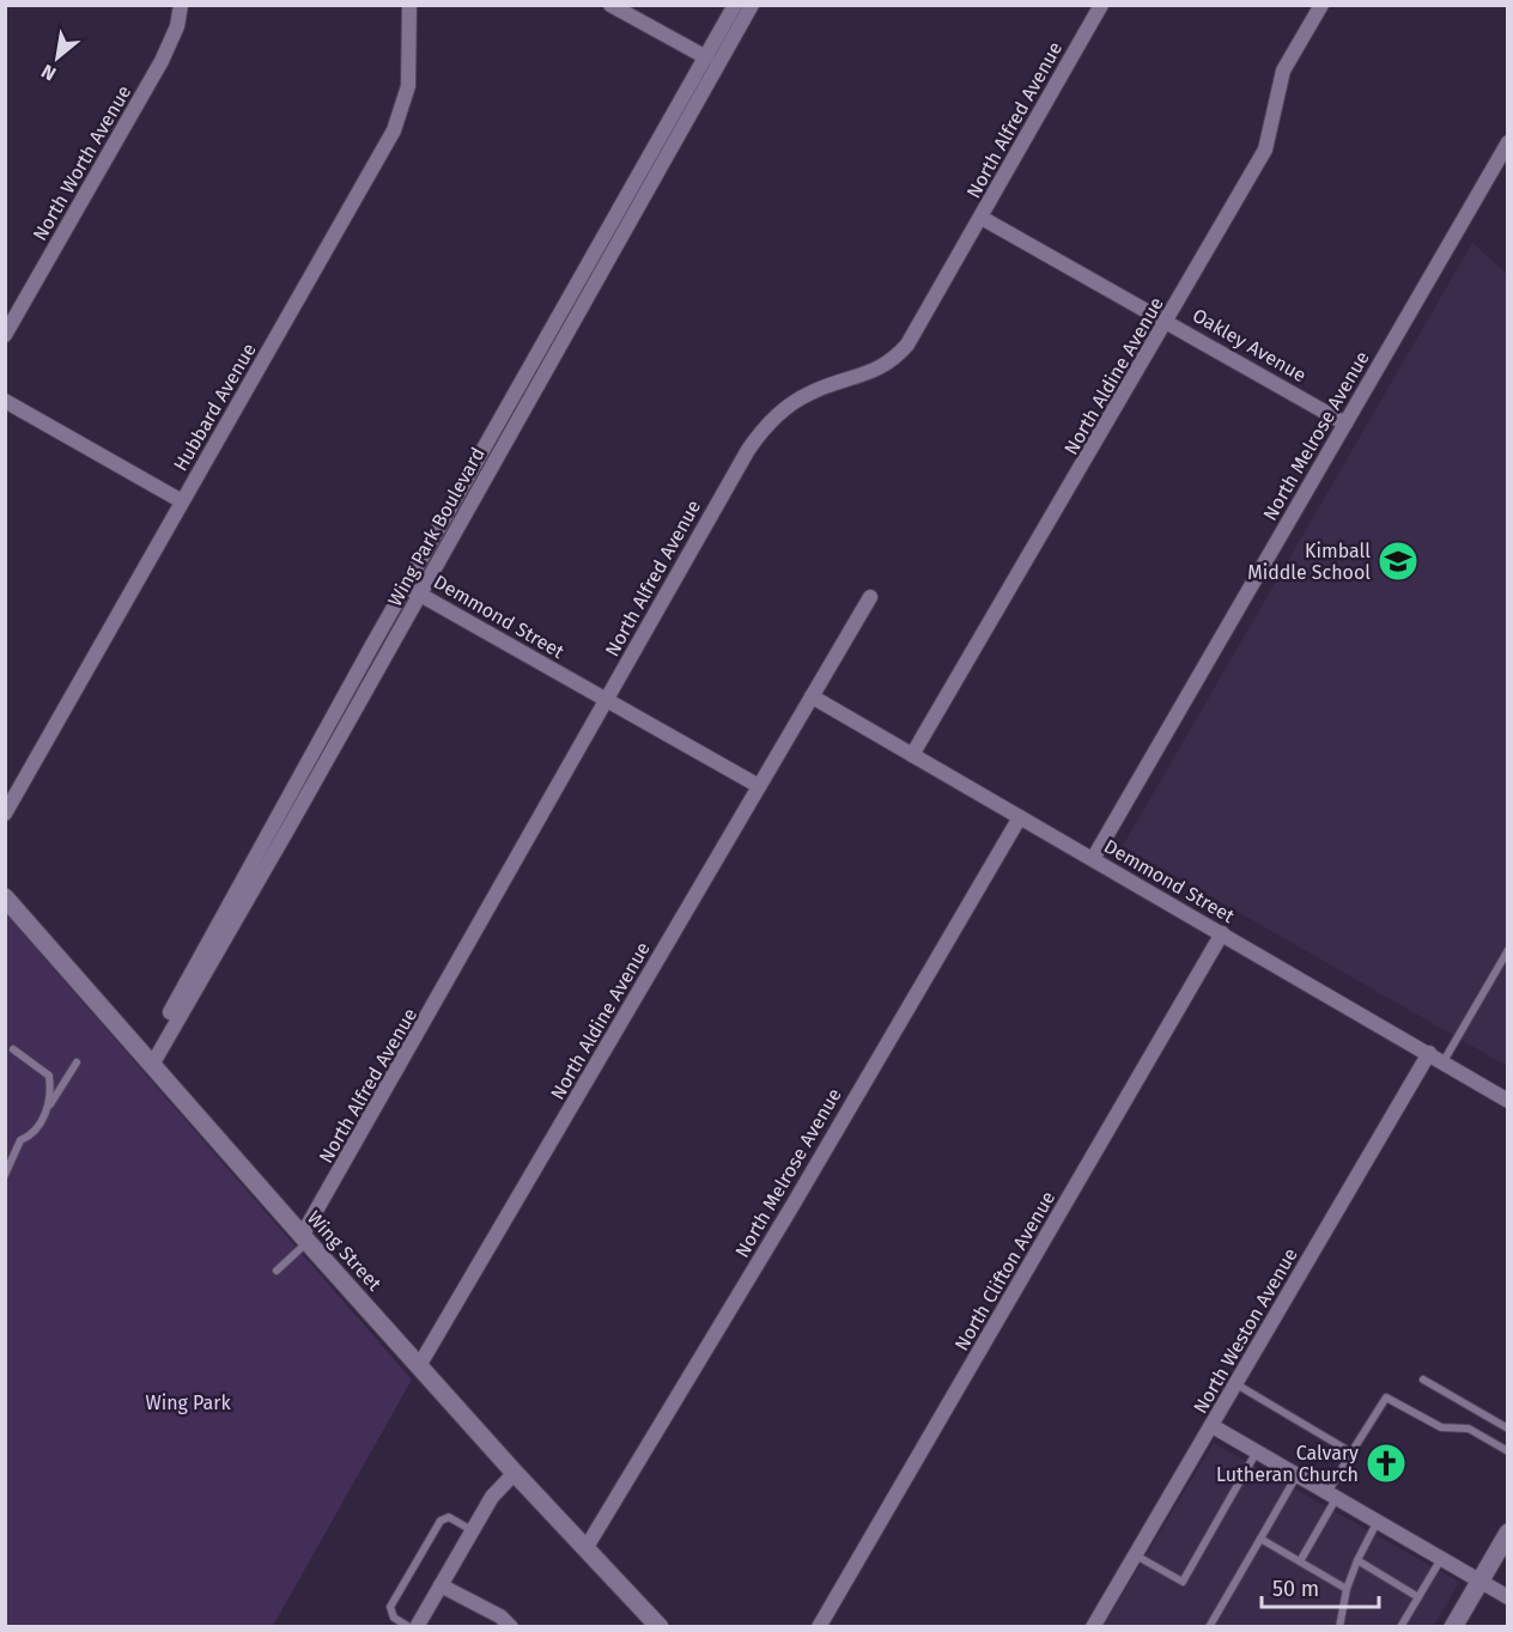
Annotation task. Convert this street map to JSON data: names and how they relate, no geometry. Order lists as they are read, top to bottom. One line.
{"streets":{"street":["North Alfred Avenue","North Worth Avenue","Oakley Avenue","North Aldine Avenue","Hubbard Avenue","North Melrose Avenue","Wing Park Boulevard","Demmond Street","Wing Street","North Clifton Avenue","North Weston Avenue"]},"crossings":[["North Alfred Avenue","Oakley Avenue"],["North Alfred Avenue","Demmond Street"],["North Alfred Avenue","Wing Street"],["Oakley Avenue","North Aldine Avenue"],["Oakley Avenue","North Melrose Avenue"],["North Aldine Avenue","Demmond Street"],["North Aldine Avenue","Wing Street"],["North Melrose Avenue","Demmond Street"],["North Melrose Avenue","Wing Street"],["Wing Park Boulevard","Demmond Street"],["Wing Park Boulevard","Wing Street"],["Demmond Street","North Clifton Avenue"],["Demmond Street","North Weston Avenue"]],"parks":["Wing Park"],"places":{"school or university":["Kimball Middle School"],"church":["Calvary Lutheran Church"]},"scale_bar":"50 m","north":"bottom left"}
